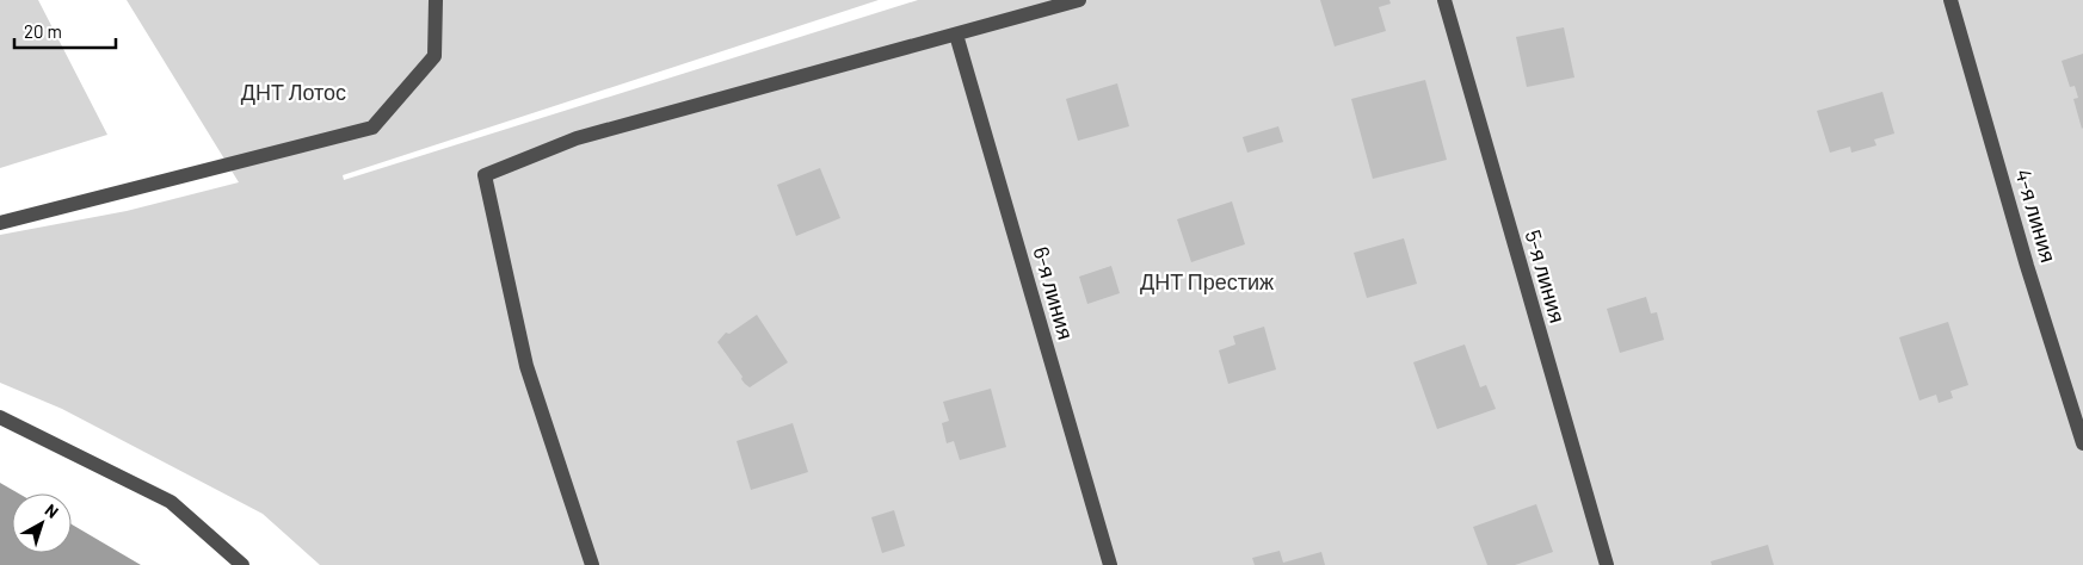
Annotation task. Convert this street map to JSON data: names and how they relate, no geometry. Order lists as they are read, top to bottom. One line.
{"streets":{"street":["4-я линия","5-я линия","6-я линия"]},"parks":["ДНТ Лотос","ДНТ Престиж"],"scale_bar":"20 m","north":"top right"}
